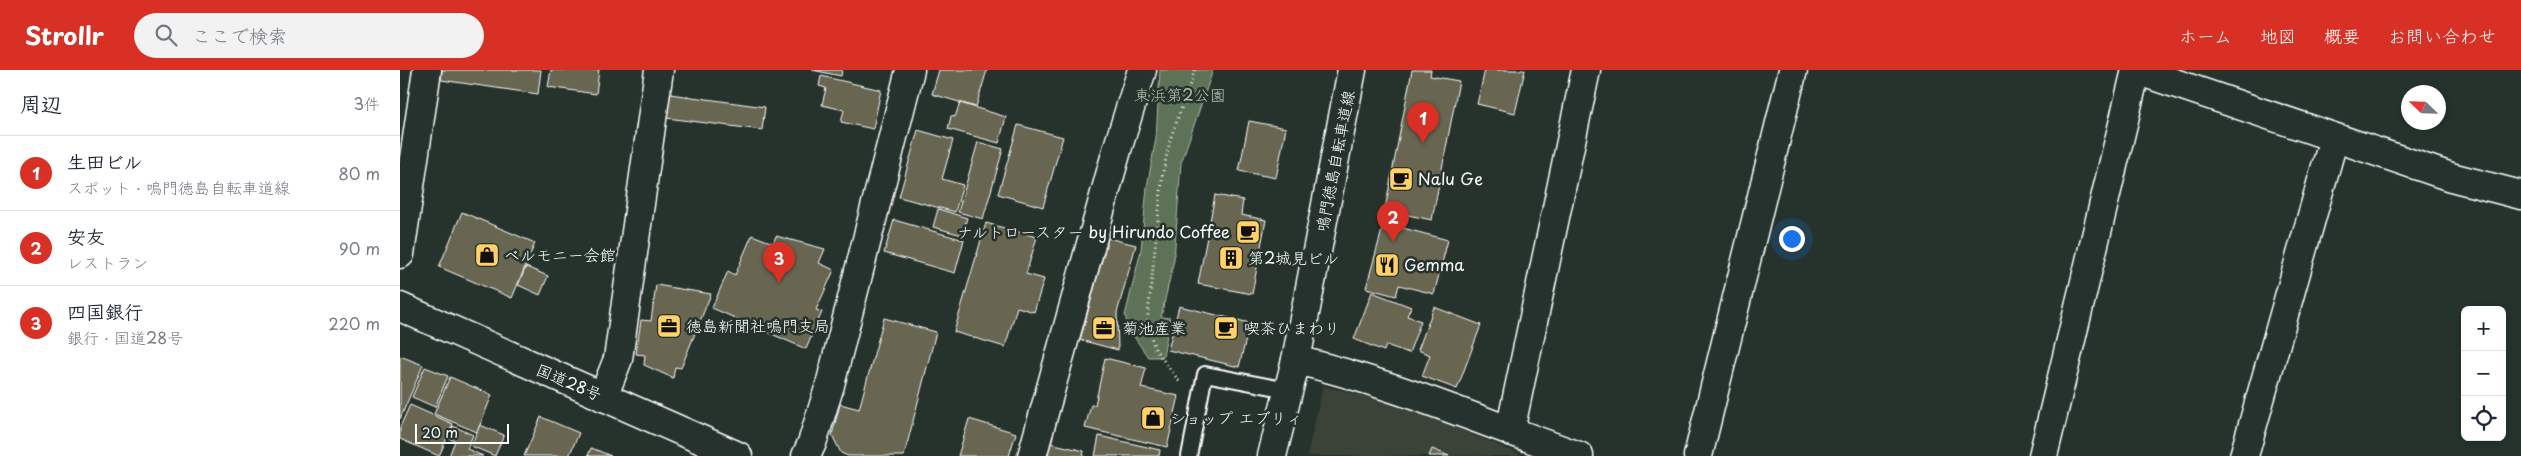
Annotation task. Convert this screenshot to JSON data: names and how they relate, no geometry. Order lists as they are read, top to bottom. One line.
{"streets":{"main road":["鳴門徳島自転車道線","国道28号"]},"parks":["東浜第2公園"],"places":{"cafe":["Nalu Ge","ナルトロースター by Hirundo Coffee","喫茶ひまわり"],"shop":["ベルモニー会館","ショップ エブリィ"],"building":["第2城見ビル"],"restaurant":["Gemma"],"office":["徳島新聞社鳴門支局","菊池産業"]},"scale_bar":"20 m","north":"top left","page":{"header":"Strollr","search":"ここで検索","nav":["ホーム","地図","概要","お問い合わせ"],"heading":["周辺","3件"],"pins":["1","2","3"],"list":[{"mark":"1","name":"生田ビル","note":"スポット · 鳴門徳島自転車道線","value":"80 m"},{"mark":"2","name":"安友","note":"レストラン","value":"90 m"},{"mark":"3","name":"四国銀行","note":"銀行 · 国道28号","value":"220 m"}],"map_buttons":["+","−"],"scale":"20 m"}}
